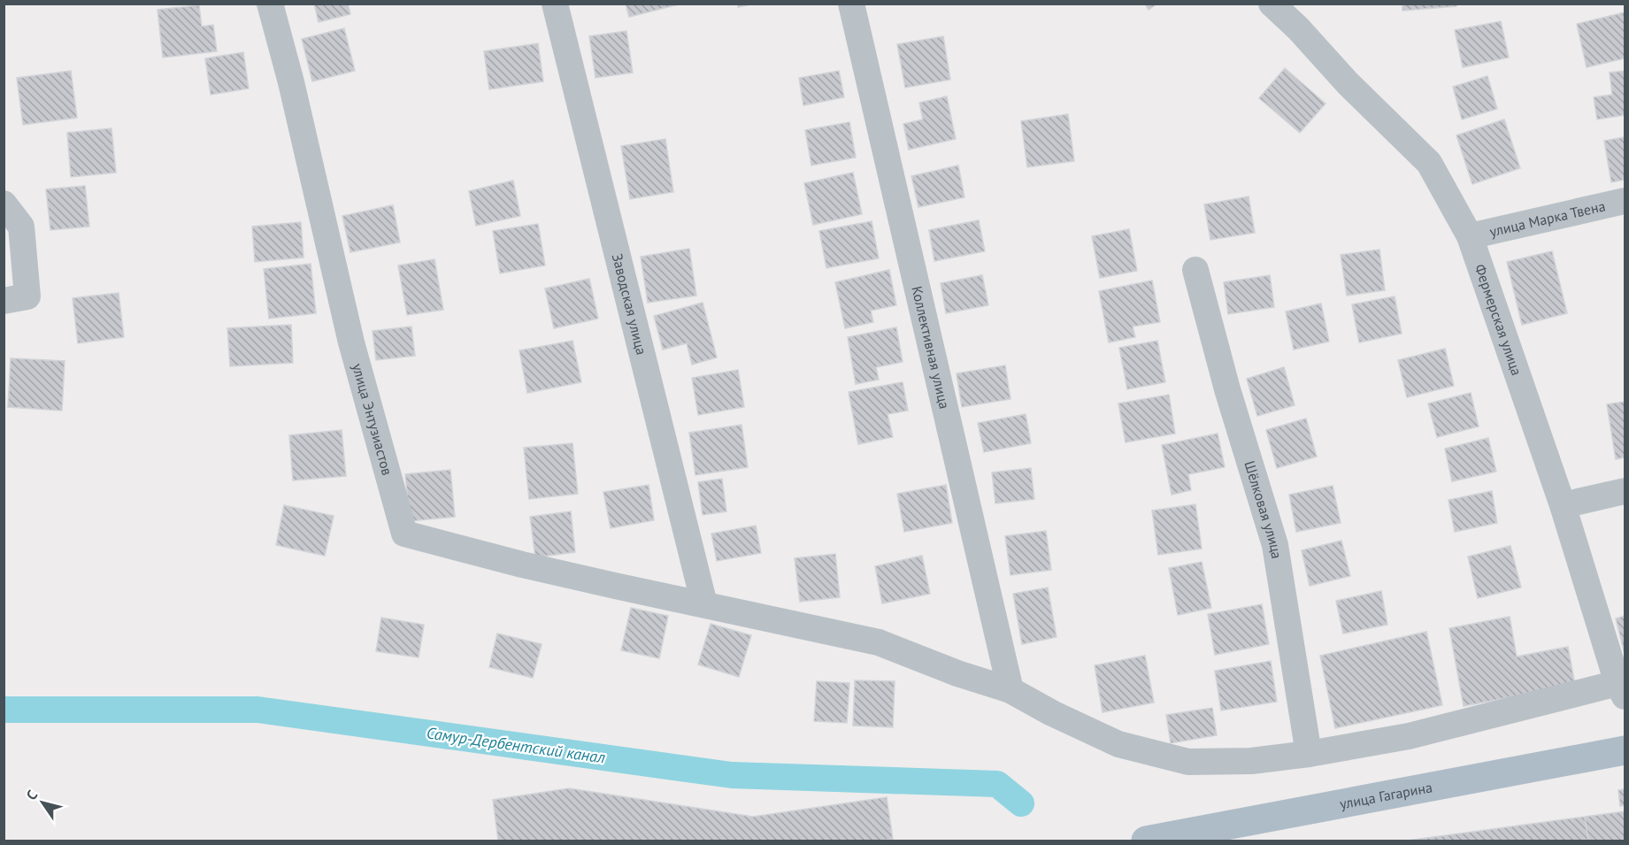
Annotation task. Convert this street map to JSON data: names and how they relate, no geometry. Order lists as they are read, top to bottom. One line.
{"streets":{"main road":["улица Гагарина"],"street":["улица Марка Твена","Заводская улица","Фермерская улица","Коллективная улица","улица Энтузиастов","Шёлковая улица"]},"crossings":[["улица Марка Твена","Фермерская улица"],["Заводская улица","улица Энтузиастов"]],"water":["Самур-Дербентский канал"],"north":"top left"}
